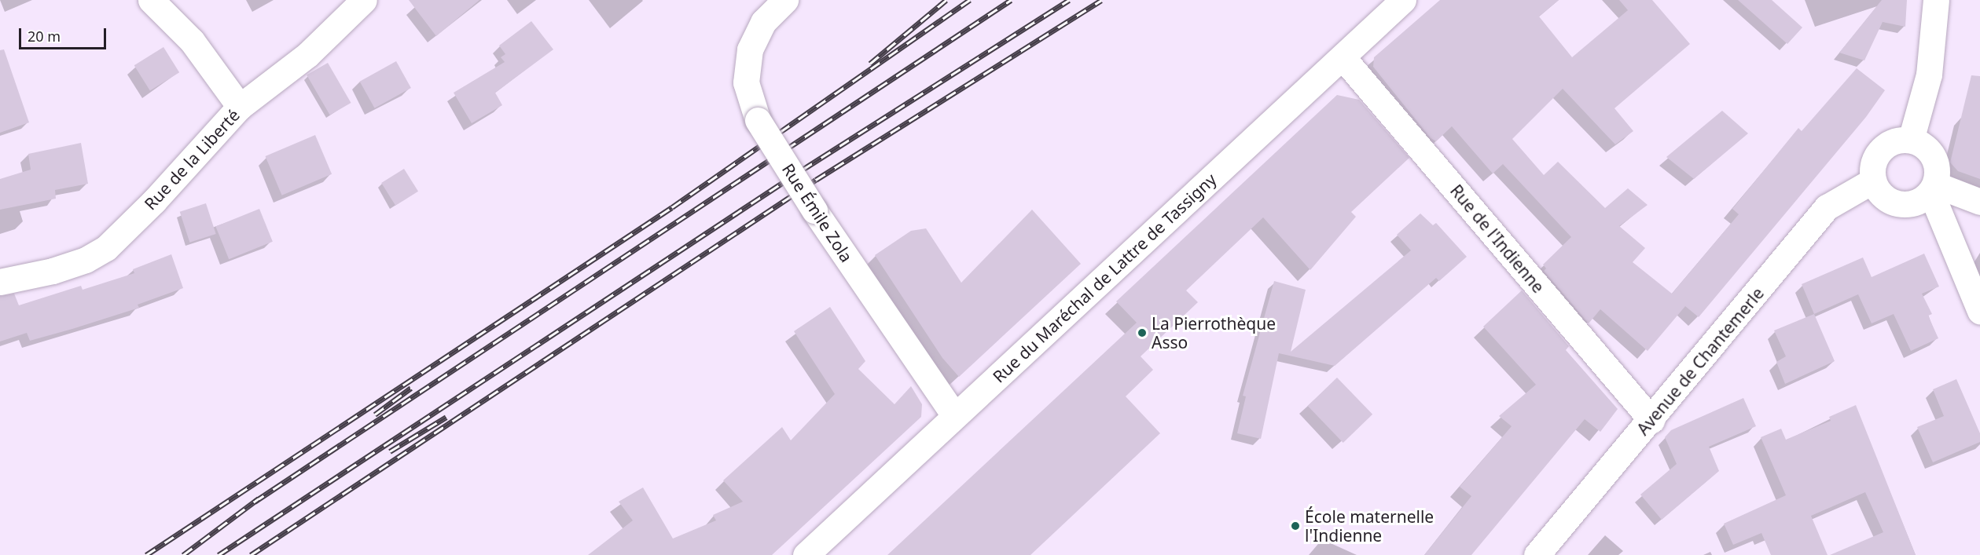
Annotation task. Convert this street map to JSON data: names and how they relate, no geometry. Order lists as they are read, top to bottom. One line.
{"streets":{"street":["Rue de la Liberté","Rue Émile Zola","Rue de l'Indienne","Rue du Maréchal de Lattre de Tassigny","Avenue de Chantemerle"]},"crossings":[["Rue Émile Zola","Rue du Maréchal de Lattre de Tassigny"],["Rue de l'Indienne","Rue du Maréchal de Lattre de Tassigny"],["Rue de l'Indienne","Avenue de Chantemerle"]],"places":["La Pierrothèque Asso","École maternelle l'Indienne"],"scale_bar":"20 m"}
